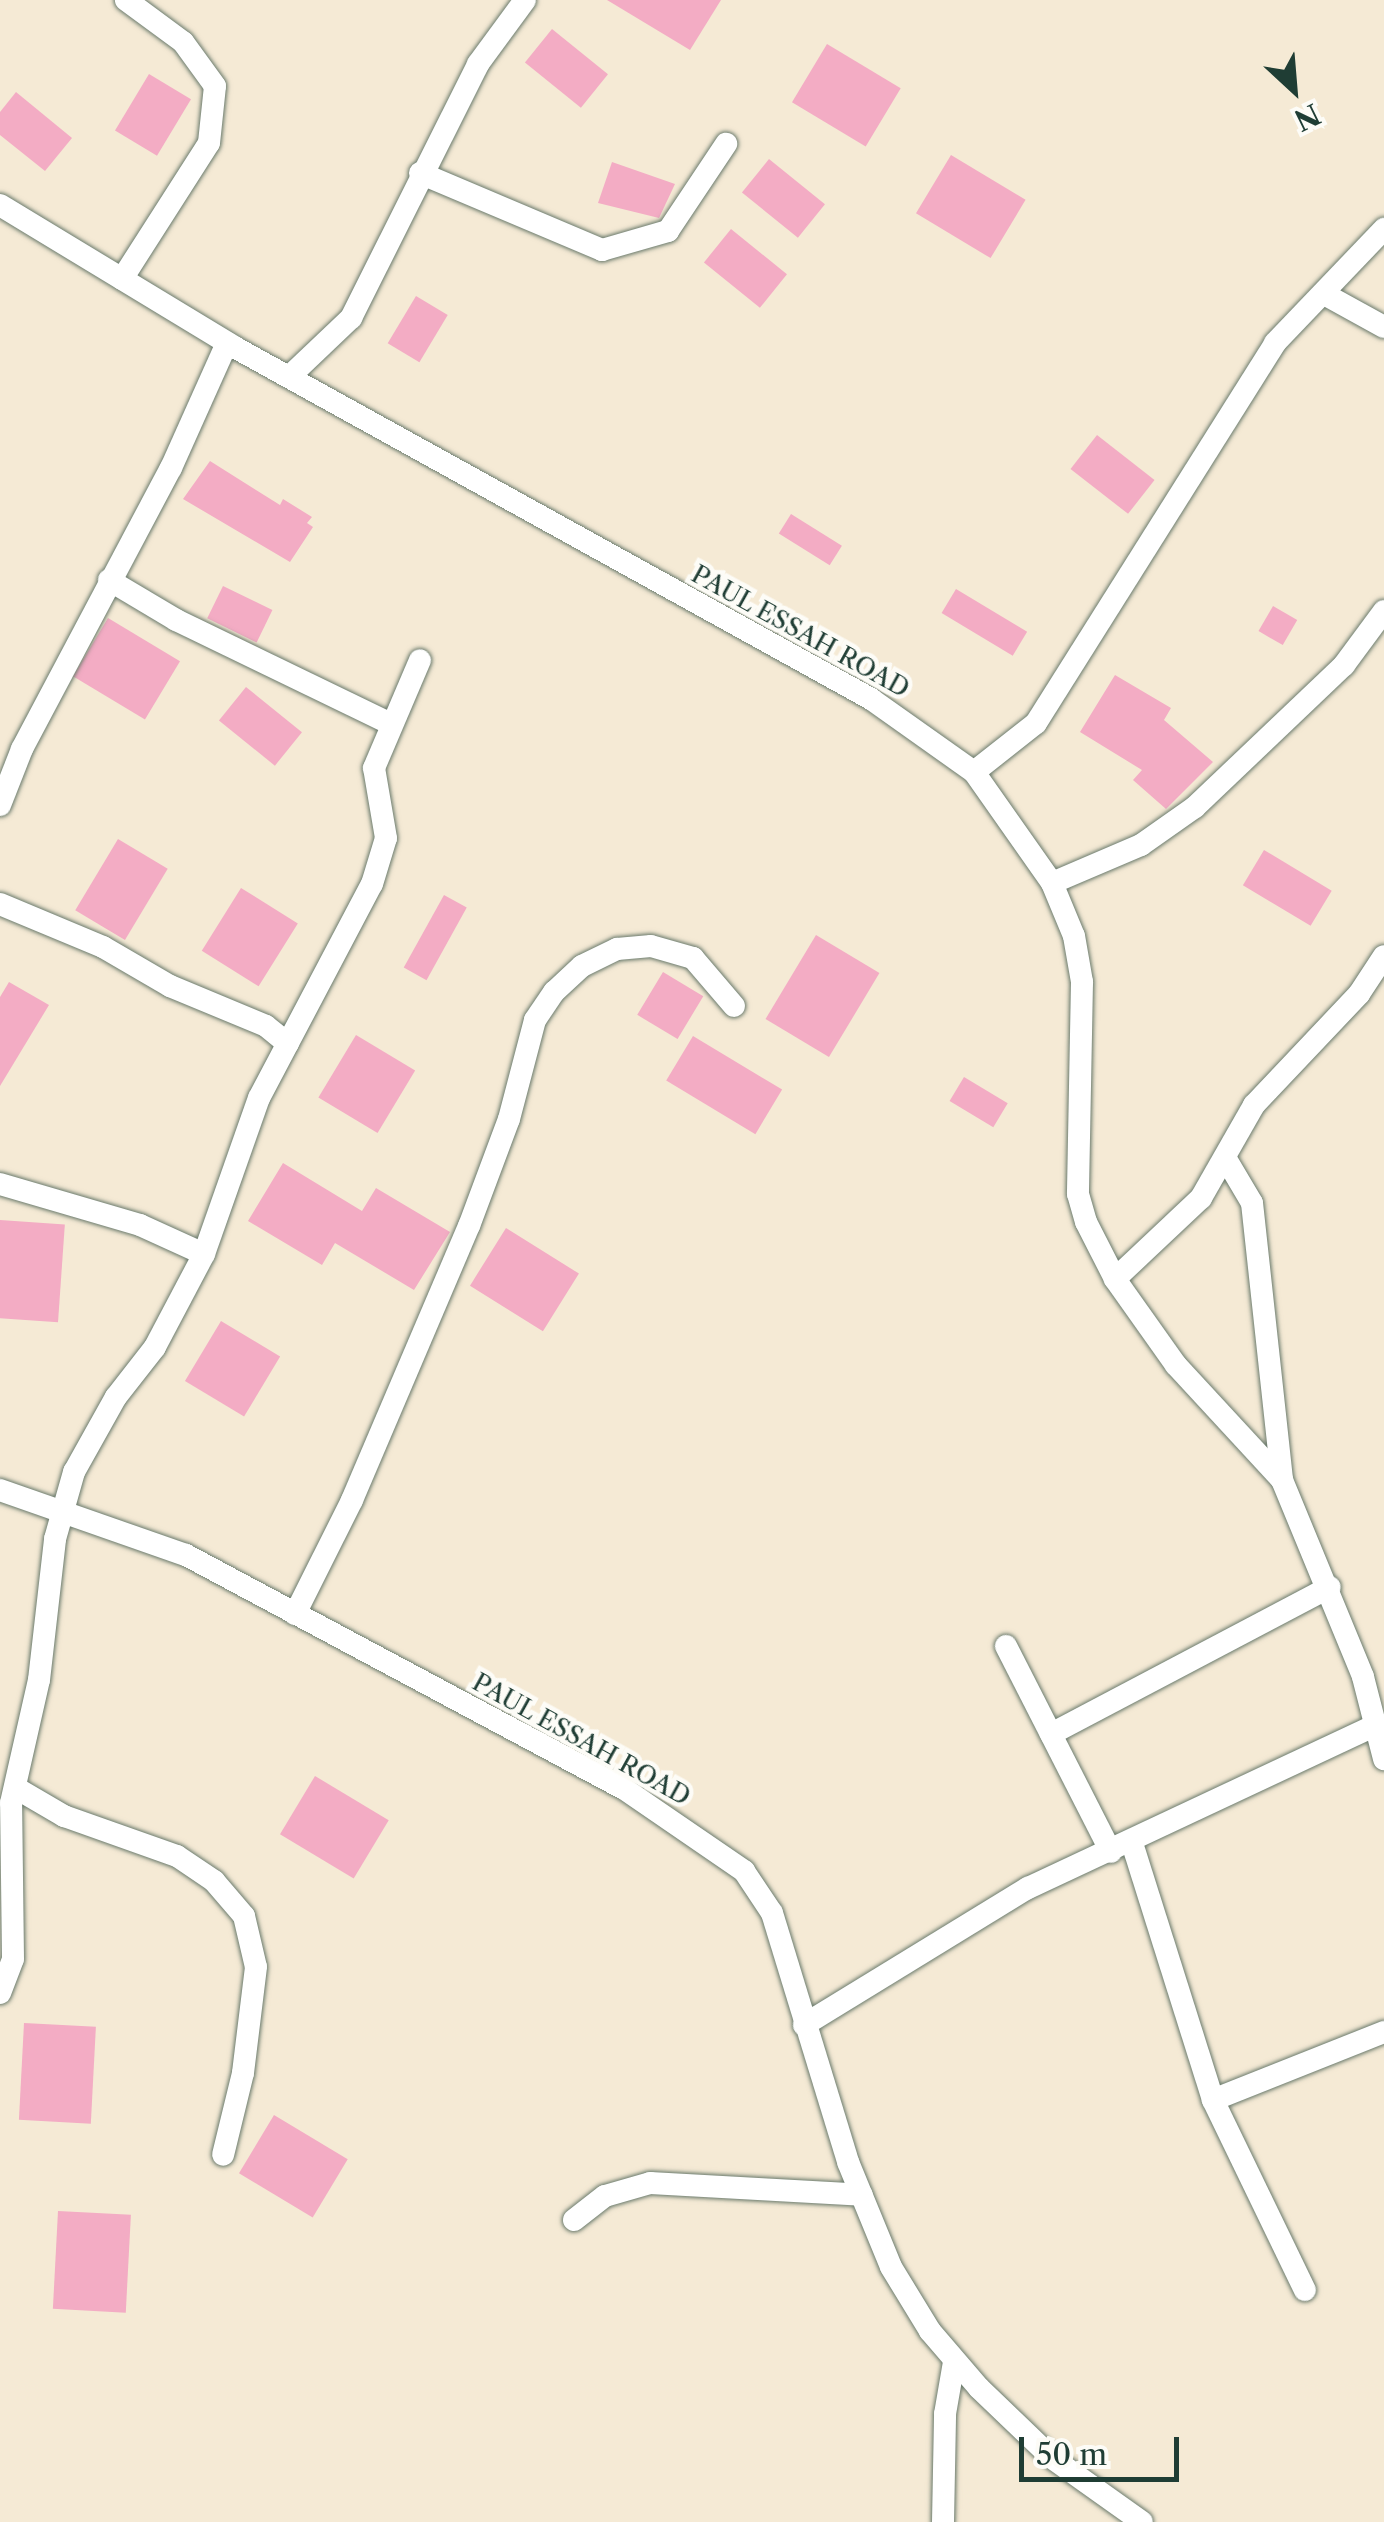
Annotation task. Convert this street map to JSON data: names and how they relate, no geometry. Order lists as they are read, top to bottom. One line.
{"streets":{"street":["PAUL ESSAH ROAD"]},"scale_bar":"50 m","north":"bottom right"}
